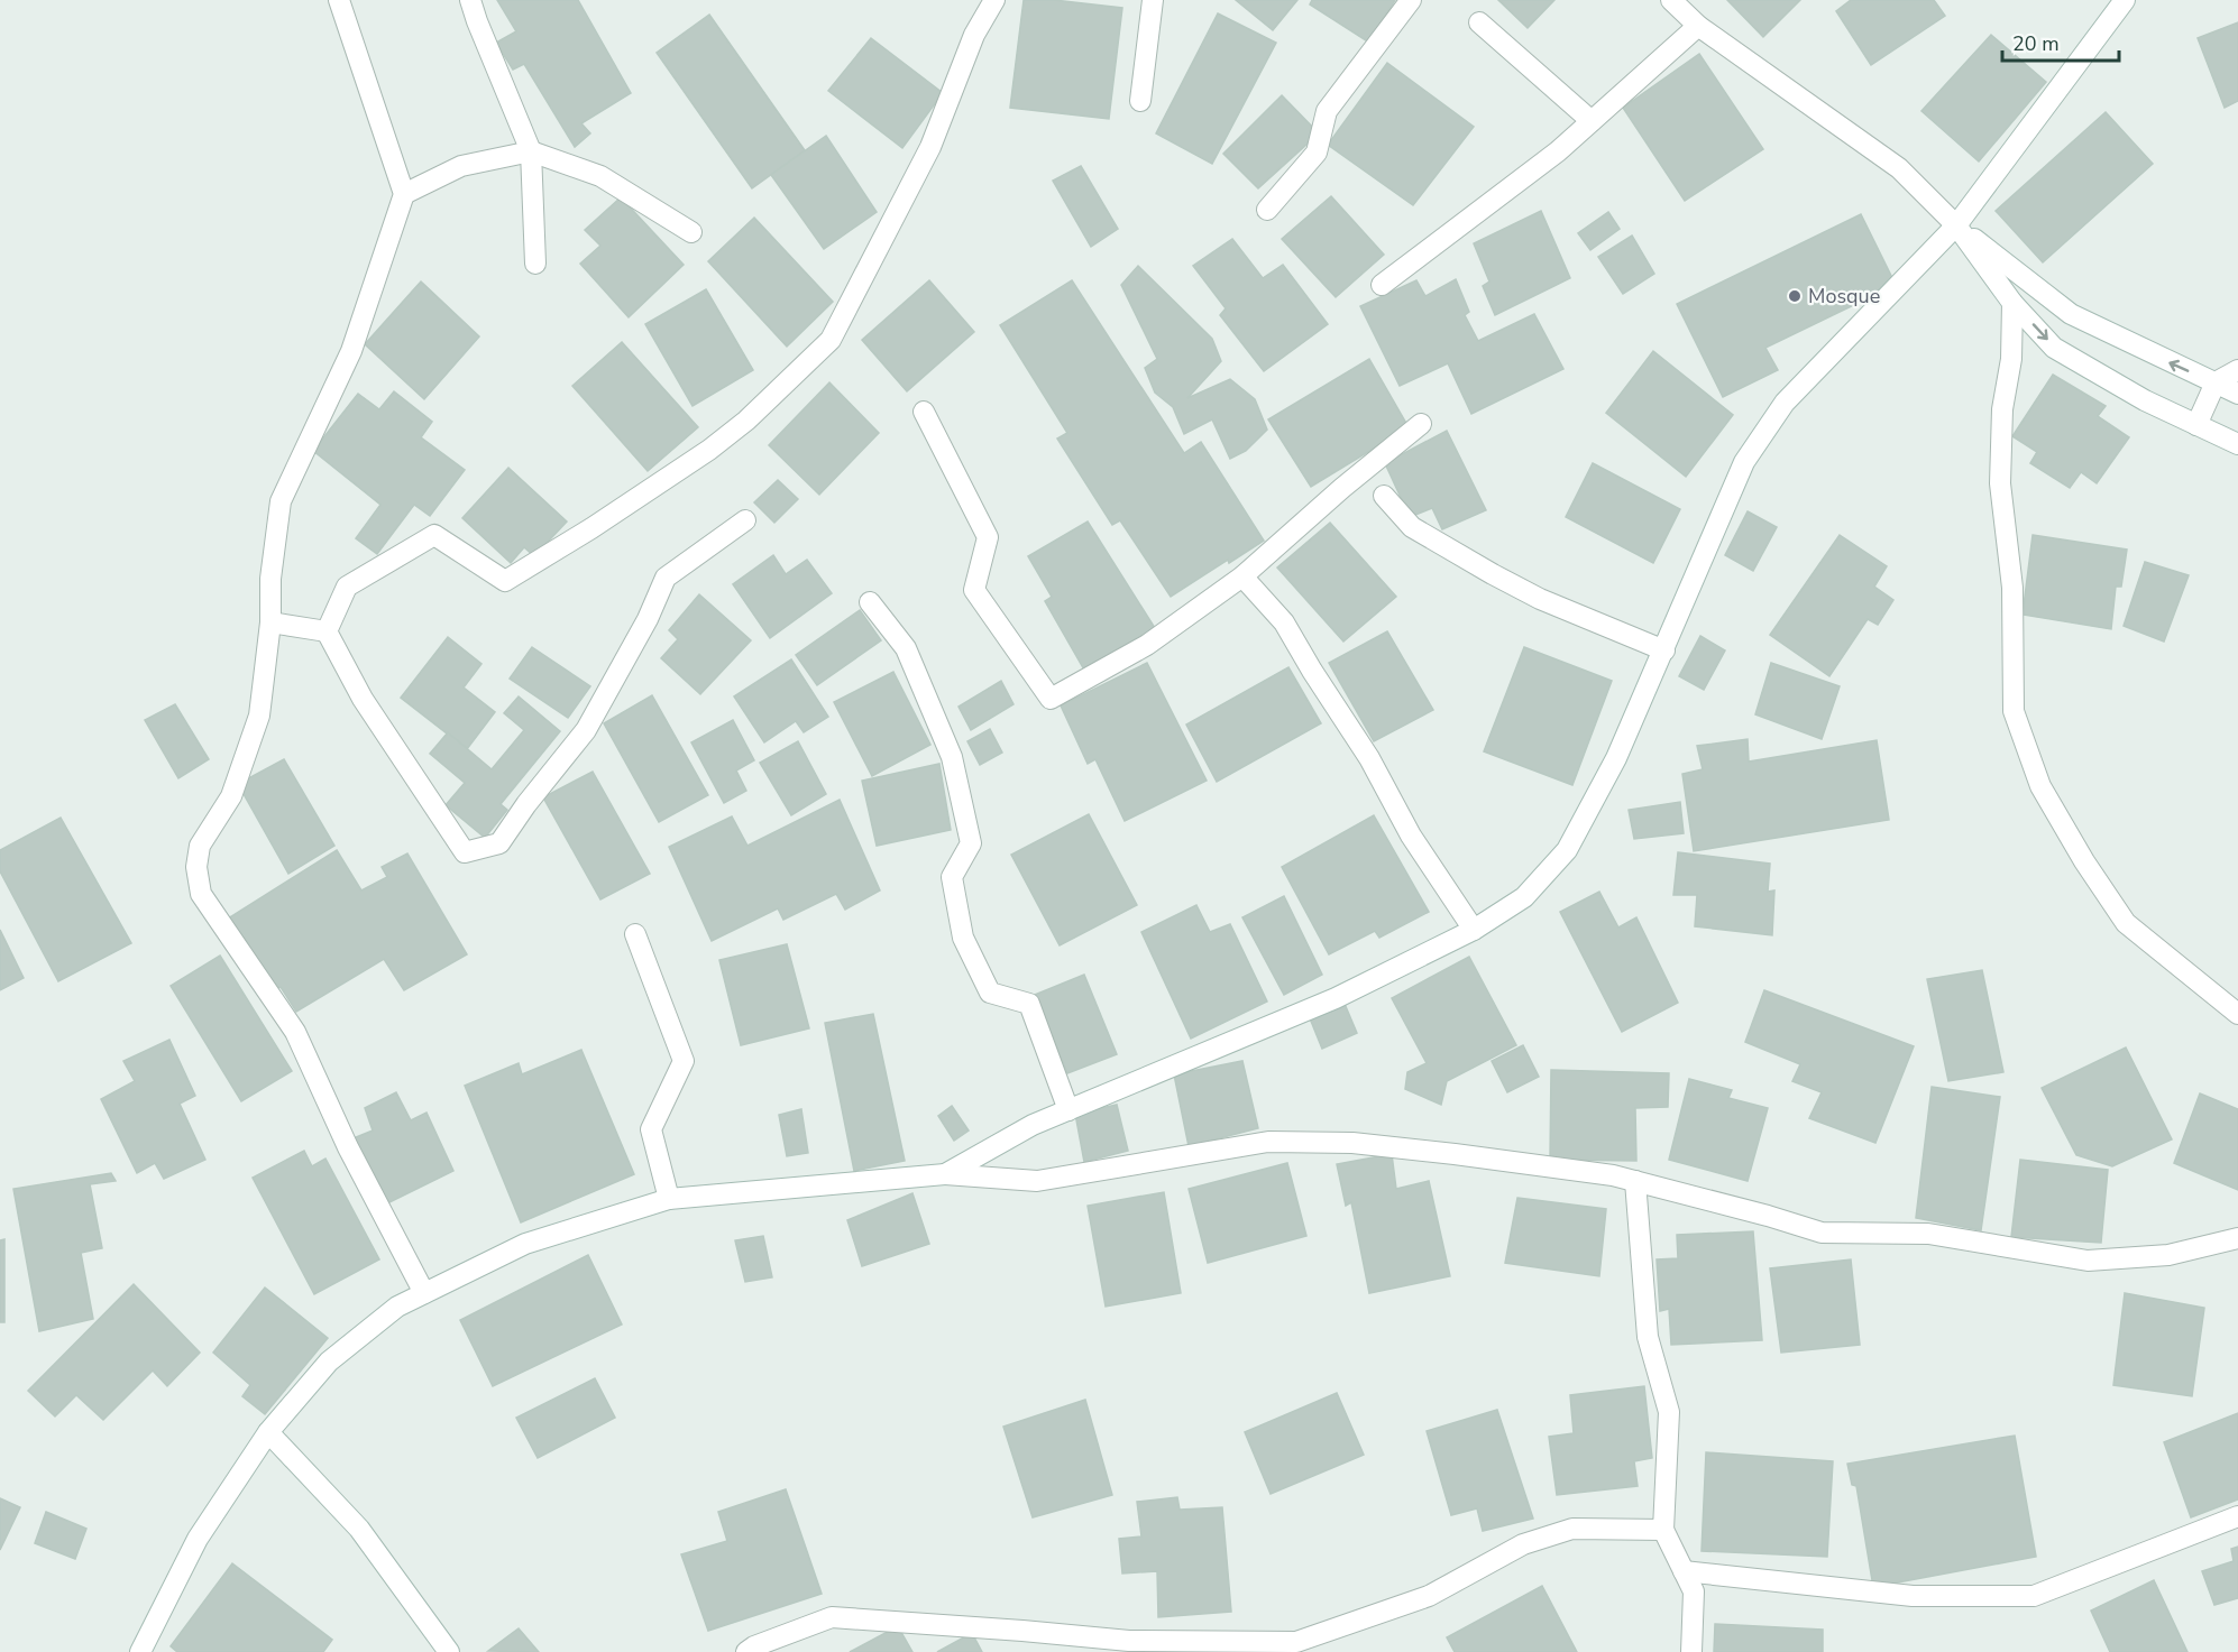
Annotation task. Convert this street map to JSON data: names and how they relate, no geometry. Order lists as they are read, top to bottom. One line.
{"places":["Mosque"],"scale_bar":"20 m"}
